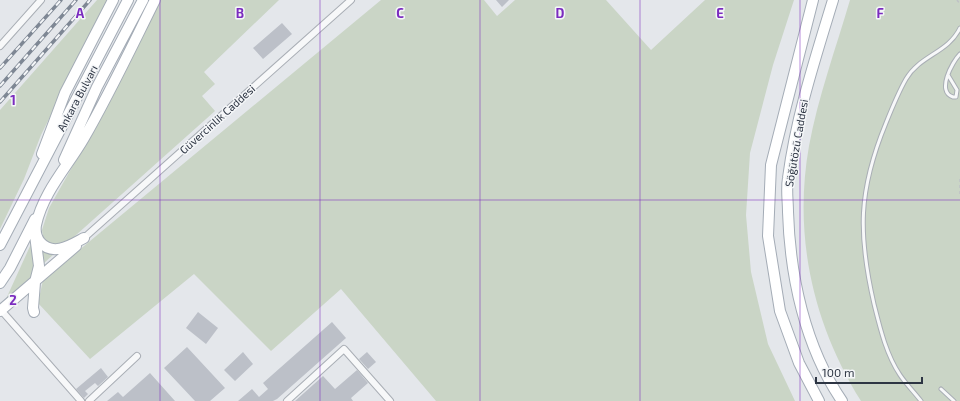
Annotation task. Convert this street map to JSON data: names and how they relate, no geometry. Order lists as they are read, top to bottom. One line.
{"streets":{"main road":["Ankara Bulvarı","Söğütözü Caddesi"],"street":["Güvercinlik Caddesi"]},"scale_bar":"100 m","grid":{"columns":["A","B","C","D","E","F"],"rows":["1","2"]}}
